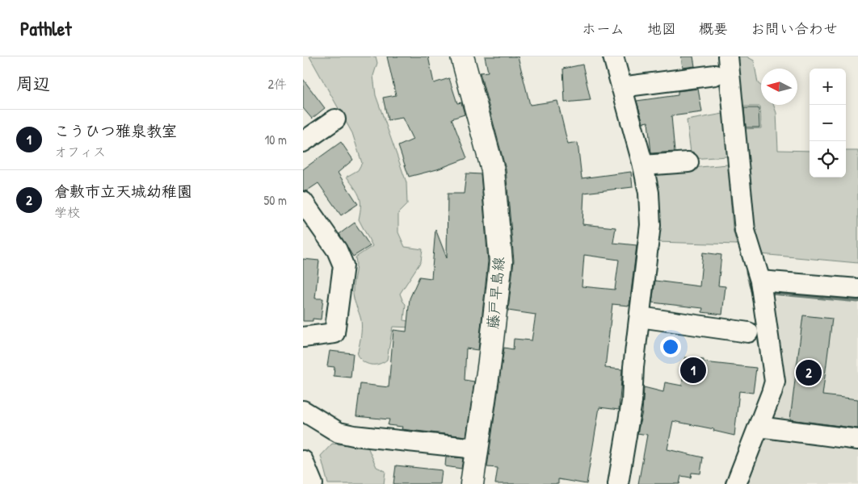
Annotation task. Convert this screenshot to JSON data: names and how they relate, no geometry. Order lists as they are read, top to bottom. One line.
{"streets":{"main road":["藤戸早島線"]},"north":"left","page":{"header":"Pathlet","nav":["ホーム","地図","概要","お問い合わせ"],"heading":["周辺","2件"],"map_buttons":["+","−"],"list":[{"mark":"1","name":"こうひつ雅泉教室","note":"オフィス","value":"10 m"},{"mark":"2","name":"倉敷市立天城幼稚園","note":"学校","value":"50 m"}],"pins":["1","2"]}}
